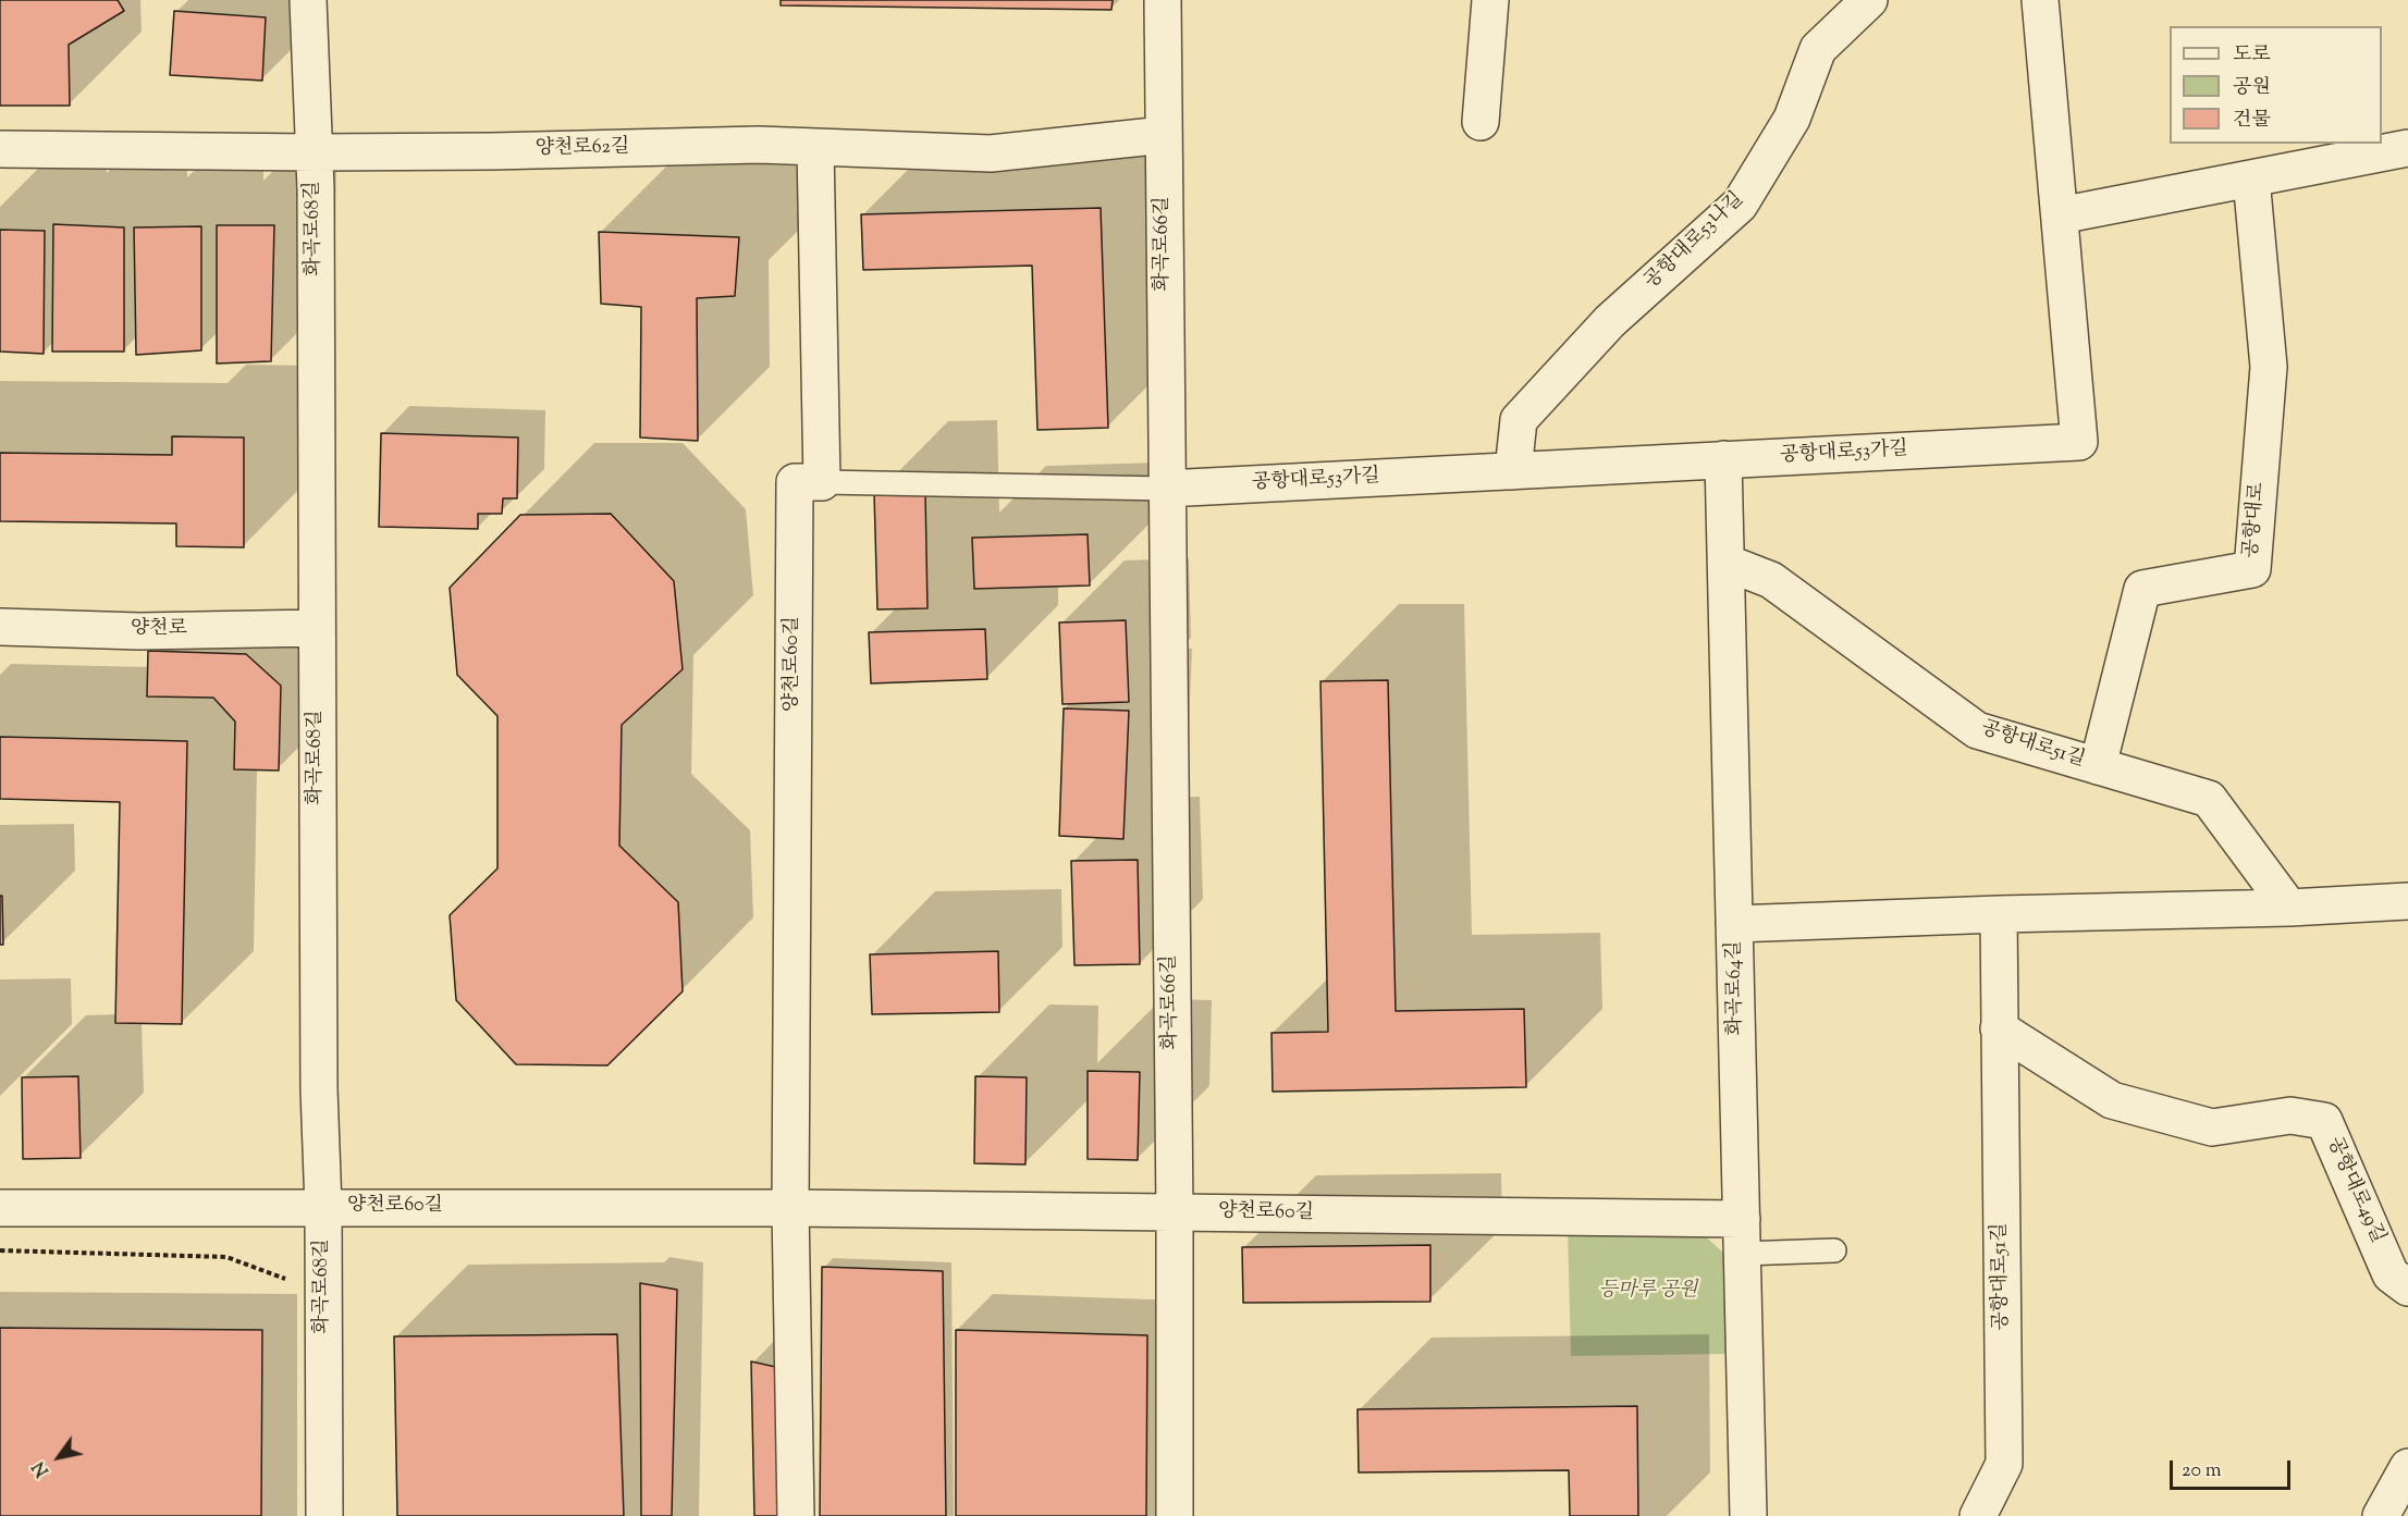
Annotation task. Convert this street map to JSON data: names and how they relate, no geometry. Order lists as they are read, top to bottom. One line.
{"streets":{"street":["양천로62길","화곡로68길","공항대로53나길","화곡로66길","공항대로53가길","공항대로","양천로","양천로60길","공항대로51길","화곡로64길","공항대로49길"]},"crossings":[["양천로62길","화곡로68길"],["양천로62길","화곡로66길"],["화곡로68길","양천로"],["화곡로68길","양천로60길"],["공항대로53나길","공항대로53가길"],["화곡로66길","공항대로53가길"],["화곡로66길","양천로60길"],["공항대로53가길","화곡로64길"],["공항대로","공항대로51길"],["양천로60길","화곡로64길"],["공항대로51길","화곡로64길"],["공항대로51길","공항대로49길"]],"parks":["등마루 공원"],"legend":["도로","공원","건물"],"scale_bar":"20 m","north":"bottom left"}
